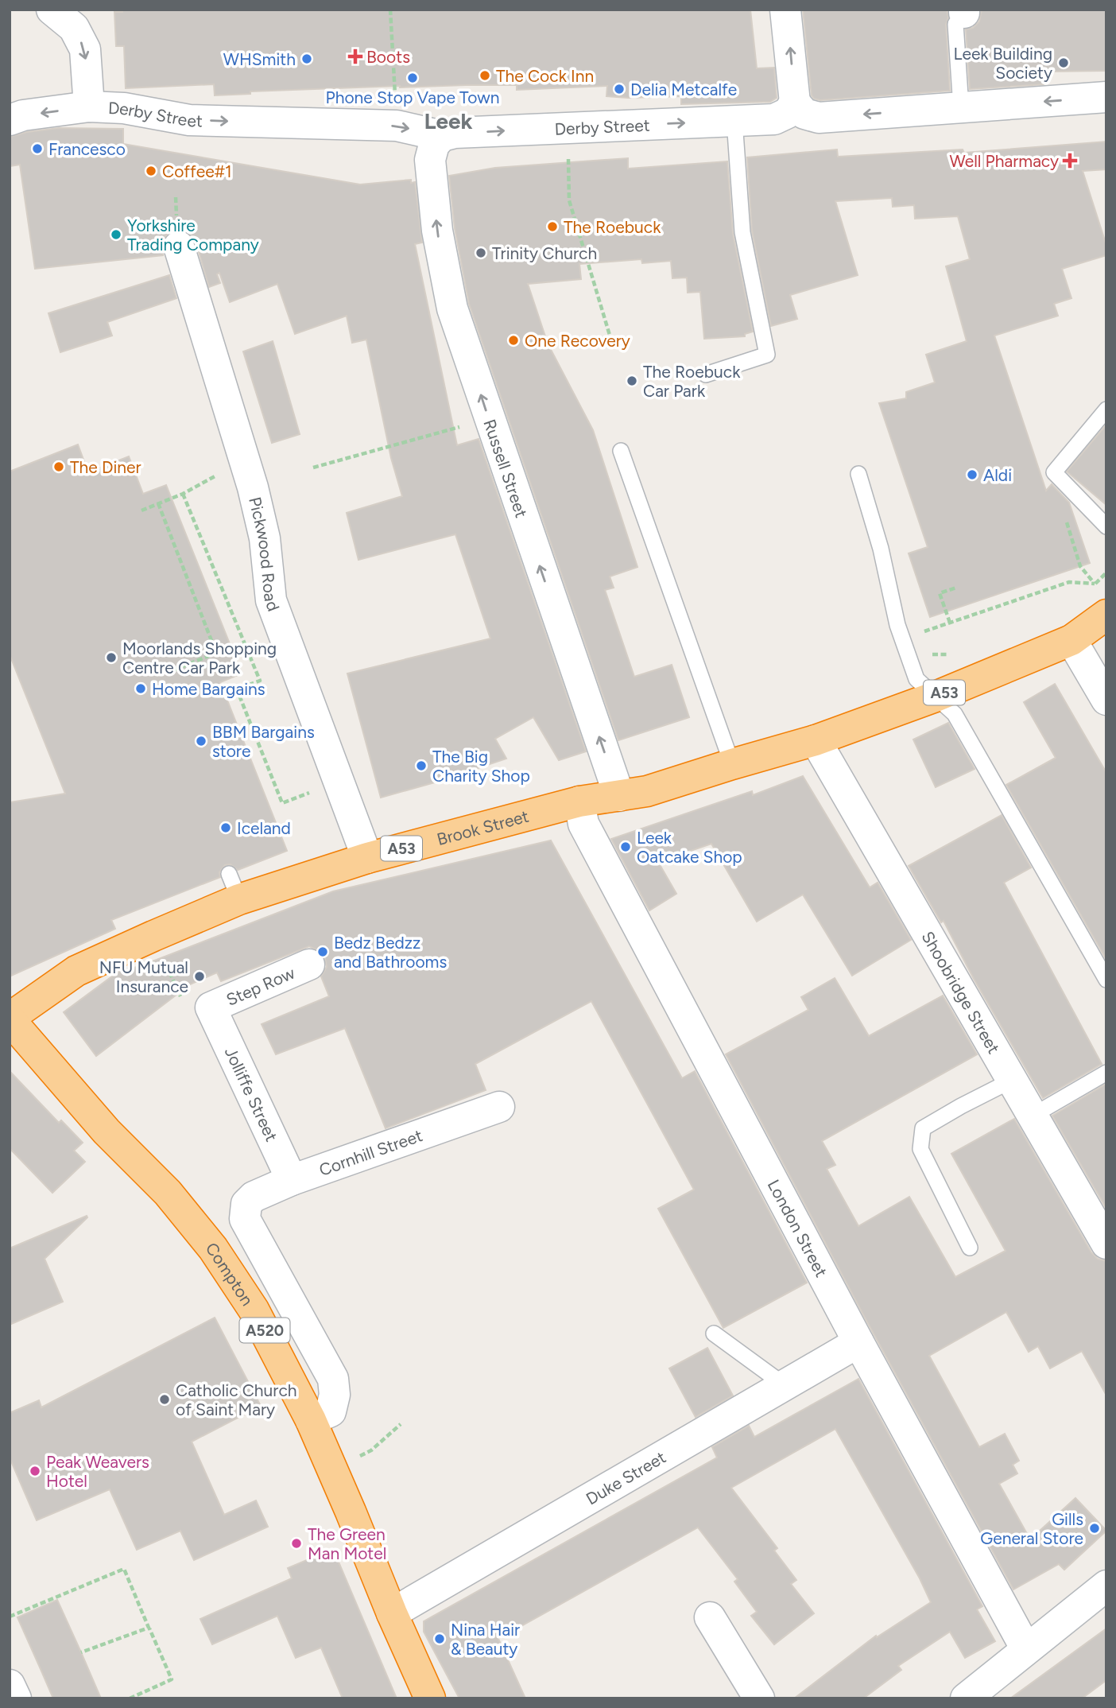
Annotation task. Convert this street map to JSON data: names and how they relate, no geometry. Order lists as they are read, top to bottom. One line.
{"streets":{"highway":["A53","Brook Street","Compton","A520"],"street":["Derby Street","Russell Street","Pickwood Road","Step Row","Shoobridge Street","Jolliffe Street","Cornhill Street","London Street","Duke Street"]},"crossings":[["Derby Street","Russell Street"],["Russell Street","Brook Street"],["Pickwood Road","Brook Street"],["A53","Brook Street"],["A53","Shoobridge Street"],["Brook Street","Shoobridge Street"],["Brook Street","London Street"],["Brook Street","Compton"],["Step Row","Jolliffe Street"],["Jolliffe Street","Cornhill Street"],["Cornhill Street","Compton"],["London Street","Duke Street"],["Compton","Duke Street"]],"one_way":["Russell Street"],"districts":["Leek"],"places":{"health":["Boots","Well Pharmacy"],"other":["WHSmith","Leek Building Society","The Cock Inn","Phone Stop Vape Town","Delia Metcalfe","Francesco","Coffee#1","The Roebuck","Yorkshire Trading Company","Trinity Church","One Recovery","The Roebuck Car Park","The Diner","Aldi","Moorlands Shopping Centre Car Park","Home Bargains","BBM Bargains store","The Big Charity Shop","Iceland","Leek Oatcake Shop","Bedz Bedzz and Bathrooms","NFU Mutual Insurance","Catholic Church of Saint Mary","Peak Weavers Hotel","Gills General Store","The Green Man Motel","Nina Hair & Beauty"]}}
